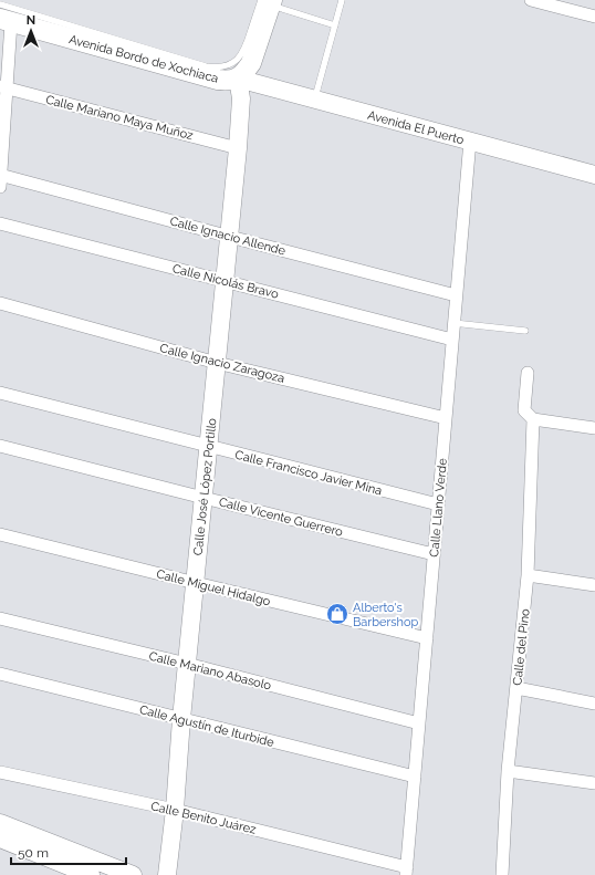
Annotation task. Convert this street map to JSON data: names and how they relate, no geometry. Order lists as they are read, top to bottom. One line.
{"streets":{"main road":["Avenida Bordo de Xochiaca","Avenida El Puerto","Calle José López Portillo"],"street":["Calle Mariano Maya Muñoz","Calle Ignacio Allende","Calle Nicolás Bravo","Calle Ignacio Zaragoza","Calle Francisco Javier Mina","Calle Llano Verde","Calle Vicente Guerrero","Calle Miguel Hidalgo","Calle del Pino","Calle Mariano Abasolo","Calle Agustín de Iturbide","Calle Benito Juárez"]},"crossings":[["Avenida Bordo de Xochiaca","Avenida El Puerto"],["Avenida Bordo de Xochiaca","Calle José López Portillo"],["Calle Mariano Maya Muñoz","Calle José López Portillo"],["Avenida El Puerto","Calle José López Portillo"],["Avenida El Puerto","Calle Llano Verde"],["Calle Ignacio Allende","Calle José López Portillo"],["Calle Ignacio Allende","Calle Llano Verde"],["Calle Nicolás Bravo","Calle José López Portillo"],["Calle Nicolás Bravo","Calle Llano Verde"],["Calle Ignacio Zaragoza","Calle José López Portillo"],["Calle Ignacio Zaragoza","Calle Llano Verde"],["Calle Francisco Javier Mina","Calle José López Portillo"],["Calle Francisco Javier Mina","Calle Llano Verde"],["Calle José López Portillo","Calle Vicente Guerrero"],["Calle José López Portillo","Calle Miguel Hidalgo"],["Calle José López Portillo","Calle Mariano Abasolo"],["Calle José López Portillo","Calle Agustín de Iturbide"],["Calle José López Portillo","Calle Benito Juárez"],["Calle Llano Verde","Calle Vicente Guerrero"],["Calle Llano Verde","Calle Miguel Hidalgo"],["Calle Llano Verde","Calle Mariano Abasolo"],["Calle Llano Verde","Calle Agustín de Iturbide"],["Calle Llano Verde","Calle Benito Juárez"]],"places":{"shop":["Alberto's Barbershop"]},"scale_bar":"50 m","north":"top"}
